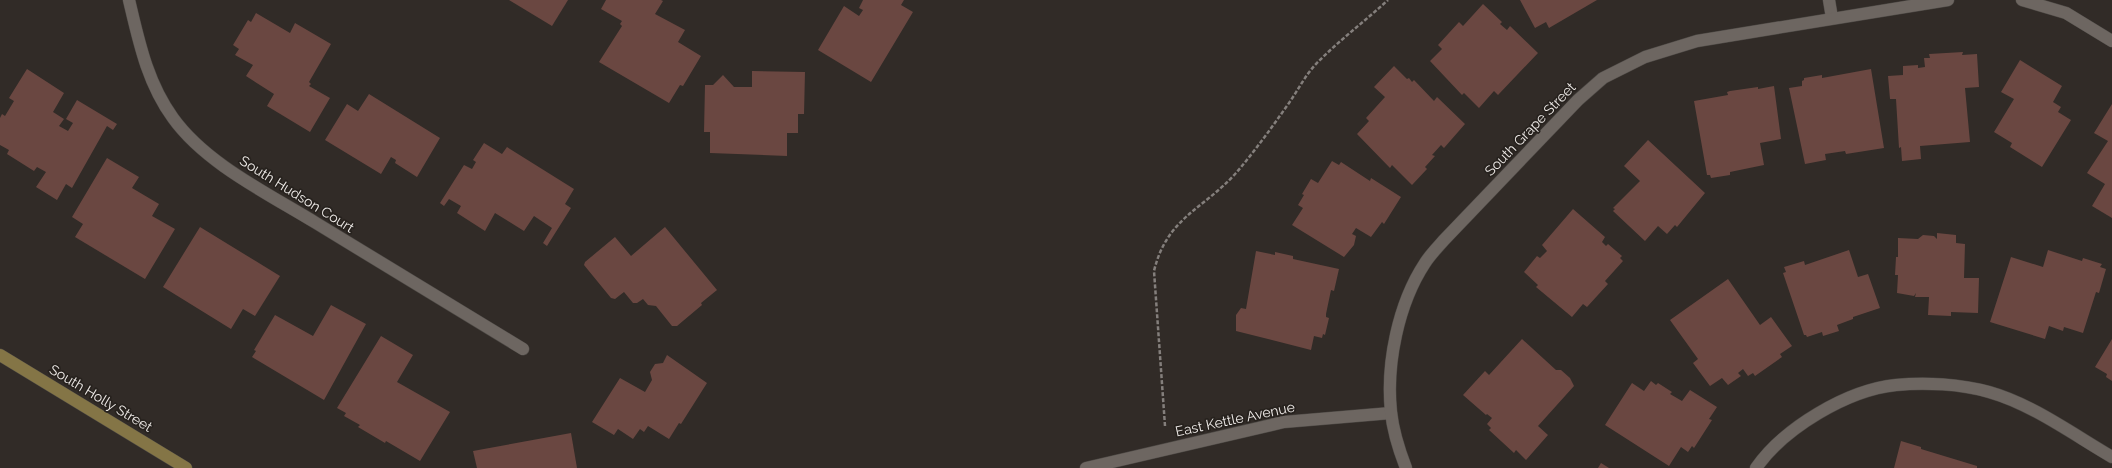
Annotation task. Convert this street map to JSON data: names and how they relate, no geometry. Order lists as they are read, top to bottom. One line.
{"streets":{"main road":["South Holly Street"],"street":["South Grape Street","South Hudson Court","East Kettle Avenue"]},"crossings":[["South Grape Street","East Kettle Avenue"]]}
